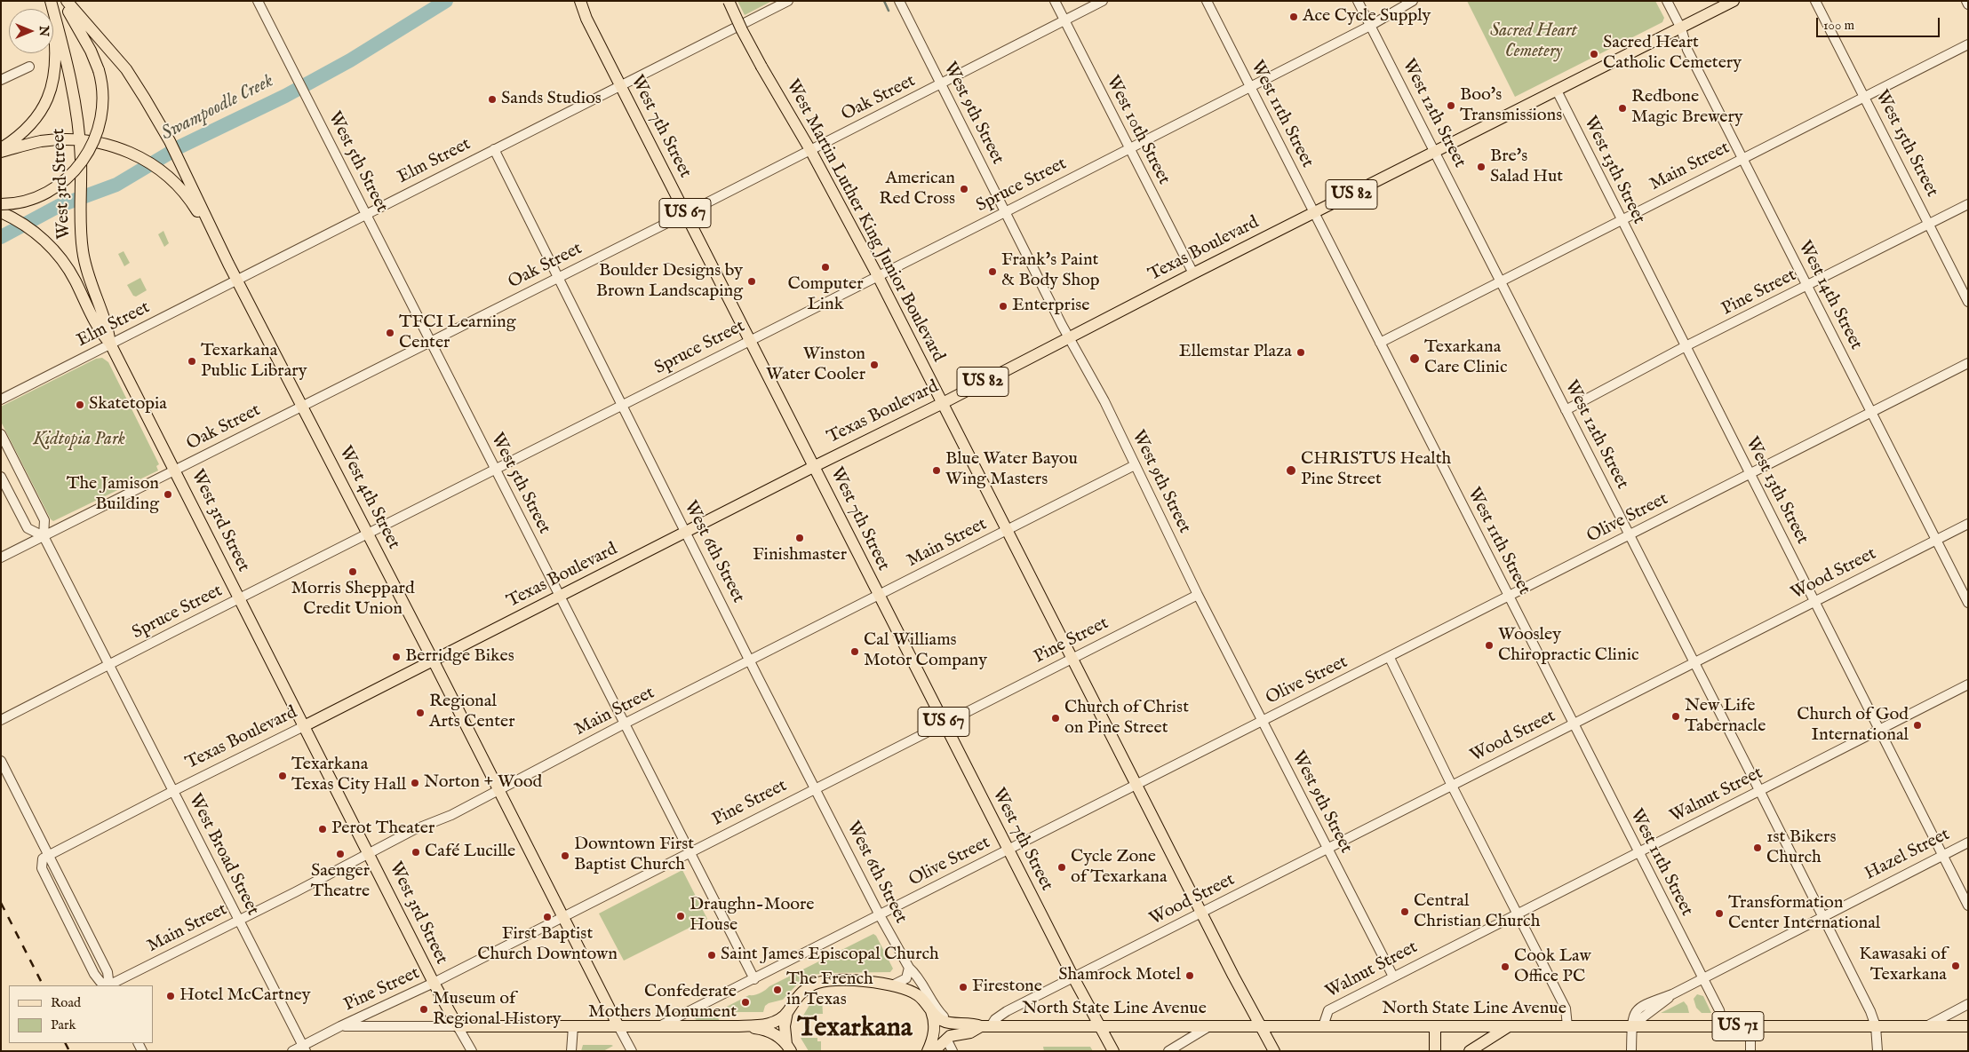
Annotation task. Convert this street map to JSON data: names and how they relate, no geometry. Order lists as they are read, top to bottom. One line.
{"streets":{"main road":["West 7th Street","West 3rd Street","US 82","US 67","West Martin Luther King Junior Boulevard","Texas Boulevard","West 4th Street","North State Line Avenue","US 71"],"street":["Oak Street","West 9th Street","West 12th Street","West 11th Street","West 10th Street","West 15th Street","Elm Street","West 5th Street","Main Street","West 13th Street","Spruce Street","Pine Street","West 14th Street","Olive Street","West 6th Street","Wood Street","Walnut Street","West Broad Street","Hazel Street"]},"crossings":[["Oak Street","West 9th Street"],["Oak Street","West 7th Street"],["Oak Street","West 10th Street"],["Oak Street","West 5th Street"],["Oak Street","West 3rd Street"],["Oak Street","West Martin Luther King Junior Boulevard"],["Oak Street","West 4th Street"],["Oak Street","West 6th Street"],["Oak Street","West Broad Street"],["West 9th Street","Main Street"],["West 9th Street","Spruce Street"],["West 9th Street","Texas Boulevard"],["West 9th Street","Pine Street"],["West 9th Street","Olive Street"],["West 9th Street","Wood Street"],["West 9th Street","Walnut Street"],["West 12th Street","Main Street"],["West 12th Street","Spruce Street"],["West 12th Street","Texas Boulevard"],["West 12th Street","Pine Street"],["West 12th Street","Olive Street"],["West 12th Street","Wood Street"],["West 12th Street","Walnut Street"],["West 12th Street","Hazel Street"],["West 12th Street","North State Line Avenue"],["West 11th Street","Main Street"],["West 11th Street","Spruce Street"],["West 11th Street","Texas Boulevard"],["West 11th Street","Olive Street"],["West 11th Street","Wood Street"],["West 11th Street","Walnut Street"],["West 11th Street","Hazel Street"],["West 11th Street","North State Line Avenue"],["West 7th Street","Elm Street"],["West 7th Street","Main Street"],["West 7th Street","Spruce Street"],["West 7th Street","US 67"],["West 7th Street","Texas Boulevard"],["West 7th Street","Pine Street"],["West 7th Street","Olive Street"],["West 7th Street","Wood Street"],["West 7th Street","North State Line Avenue"],["West 10th Street","Spruce Street"],["West 10th Street","Texas Boulevard"],["West 15th Street","Main Street"],["West 15th Street","Pine Street"],["Elm Street","West 5th Street"],["Elm Street","West 3rd Street"],["Elm Street","West 4th Street"],["Elm Street","West 6th Street"],["West 5th Street","Main Street"],["West 5th Street","Spruce Street"],["West 5th Street","Texas Boulevard"],["West 5th Street","Pine Street"],["West 5th Street","Olive Street"],["Main Street","West 13th Street"],["Main Street","West 3rd Street"],["Main Street","West Martin Luther King Junior Boulevard"],["Main Street","West 14th Street"],["Main Street","West 4th Street"],["Main Street","West 6th Street"],["Main Street","West Broad Street"],["West 13th Street","Texas Boulevard"],["West 13th Street","Pine Street"],["West 13th Street","Olive Street"],["West 13th Street","Wood Street"],["West 13th Street","Walnut Street"],["West 13th Street","Hazel Street"],["West 3rd Street","Spruce Street"],["West 3rd Street","Texas Boulevard"],["West 3rd Street","Pine Street"],["West 3rd Street","North State Line Avenue"],["Spruce Street","West Martin Luther King Junior Boulevard"],["Spruce Street","West 4th Street"],["Spruce Street","West 6th Street"],["Spruce Street","West Broad Street"],["US 67","North State Line Avenue"],["West Martin Luther King Junior Boulevard","Texas Boulevard"],["West Martin Luther King Junior Boulevard","Pine Street"],["West Martin Luther King Junior Boulevard","Olive Street"],["West Martin Luther King Junior Boulevard","Wood Street"],["West Martin Luther King Junior Boulevard","North State Line Avenue"],["Texas Boulevard","West 14th Street"],["Texas Boulevard","West 4th Street"],["Texas Boulevard","West 6th Street"],["Texas Boulevard","West Broad Street"],["Pine Street","West 14th Street"],["Pine Street","West 4th Street"],["Pine Street","West 6th Street"],["Pine Street","West Broad Street"],["Pine Street","North State Line Avenue"],["West 14th Street","Olive Street"],["West 14th Street","Wood Street"],["West 4th Street","North State Line Avenue"],["Olive Street","West 6th Street"],["Olive Street","North State Line Avenue"],["West 6th Street","North State Line Avenue"],["Wood Street","North State Line Avenue"],["Walnut Street","North State Line Avenue"],["Hazel Street","North State Line Avenue"]],"districts":["Texarkana"],"water":["Swampoodle Creek"],"parks":["Sacred Heart Cemetery","Kidtopia Park"],"places":["Ace Cycle Supply","Sacred Heart Catholic Cemetery","Sands Studios","Boo's Transmissions","Redbone Magic Brewery","Bre's Salad Hut","American Red Cross","Computer Link","Frank's Paint & Body Shop","Boulder Designs by Brown Landscaping","Enterprise","TFCI Learning Center","Ellemstar Plaza","Texarkana Care Clinic","Texarkana Public Library","Winston Water Cooler","Skatetopia","Blue Water Bayou Wing Masters","CHRISTUS Health Pine Street","The Jamison Building","Finishmaster","Morris Sheppard Credit Union","Woosley Chiropractic Clinic","Cal Williams Motor Company","Berridge Bikes","Regional Arts Center","New Life Tabernacle","Church of Christ on Pine Street","Church of God International","Texarkana Texas City Hall","Norton + Wood","Perot Theater","1st Bikers Church","Café Lucille","Saenger Theatre","Downtown First Baptist Church","Cycle Zone of Texarkana","Central Christian Church","Transformation Center International","Draughn-Moore House","First Baptist Church Downtown","Saint James Episcopal Church","Kawasaki of Texarkana","Cook Law Office PC","Shamrock Motel","Firestone","The French in Texas","Hotel McCartney","Confederate Mothers Monument","Museum of Regional History"],"legend":["Road","Park"],"scale_bar":"100 m","north":"right"}
